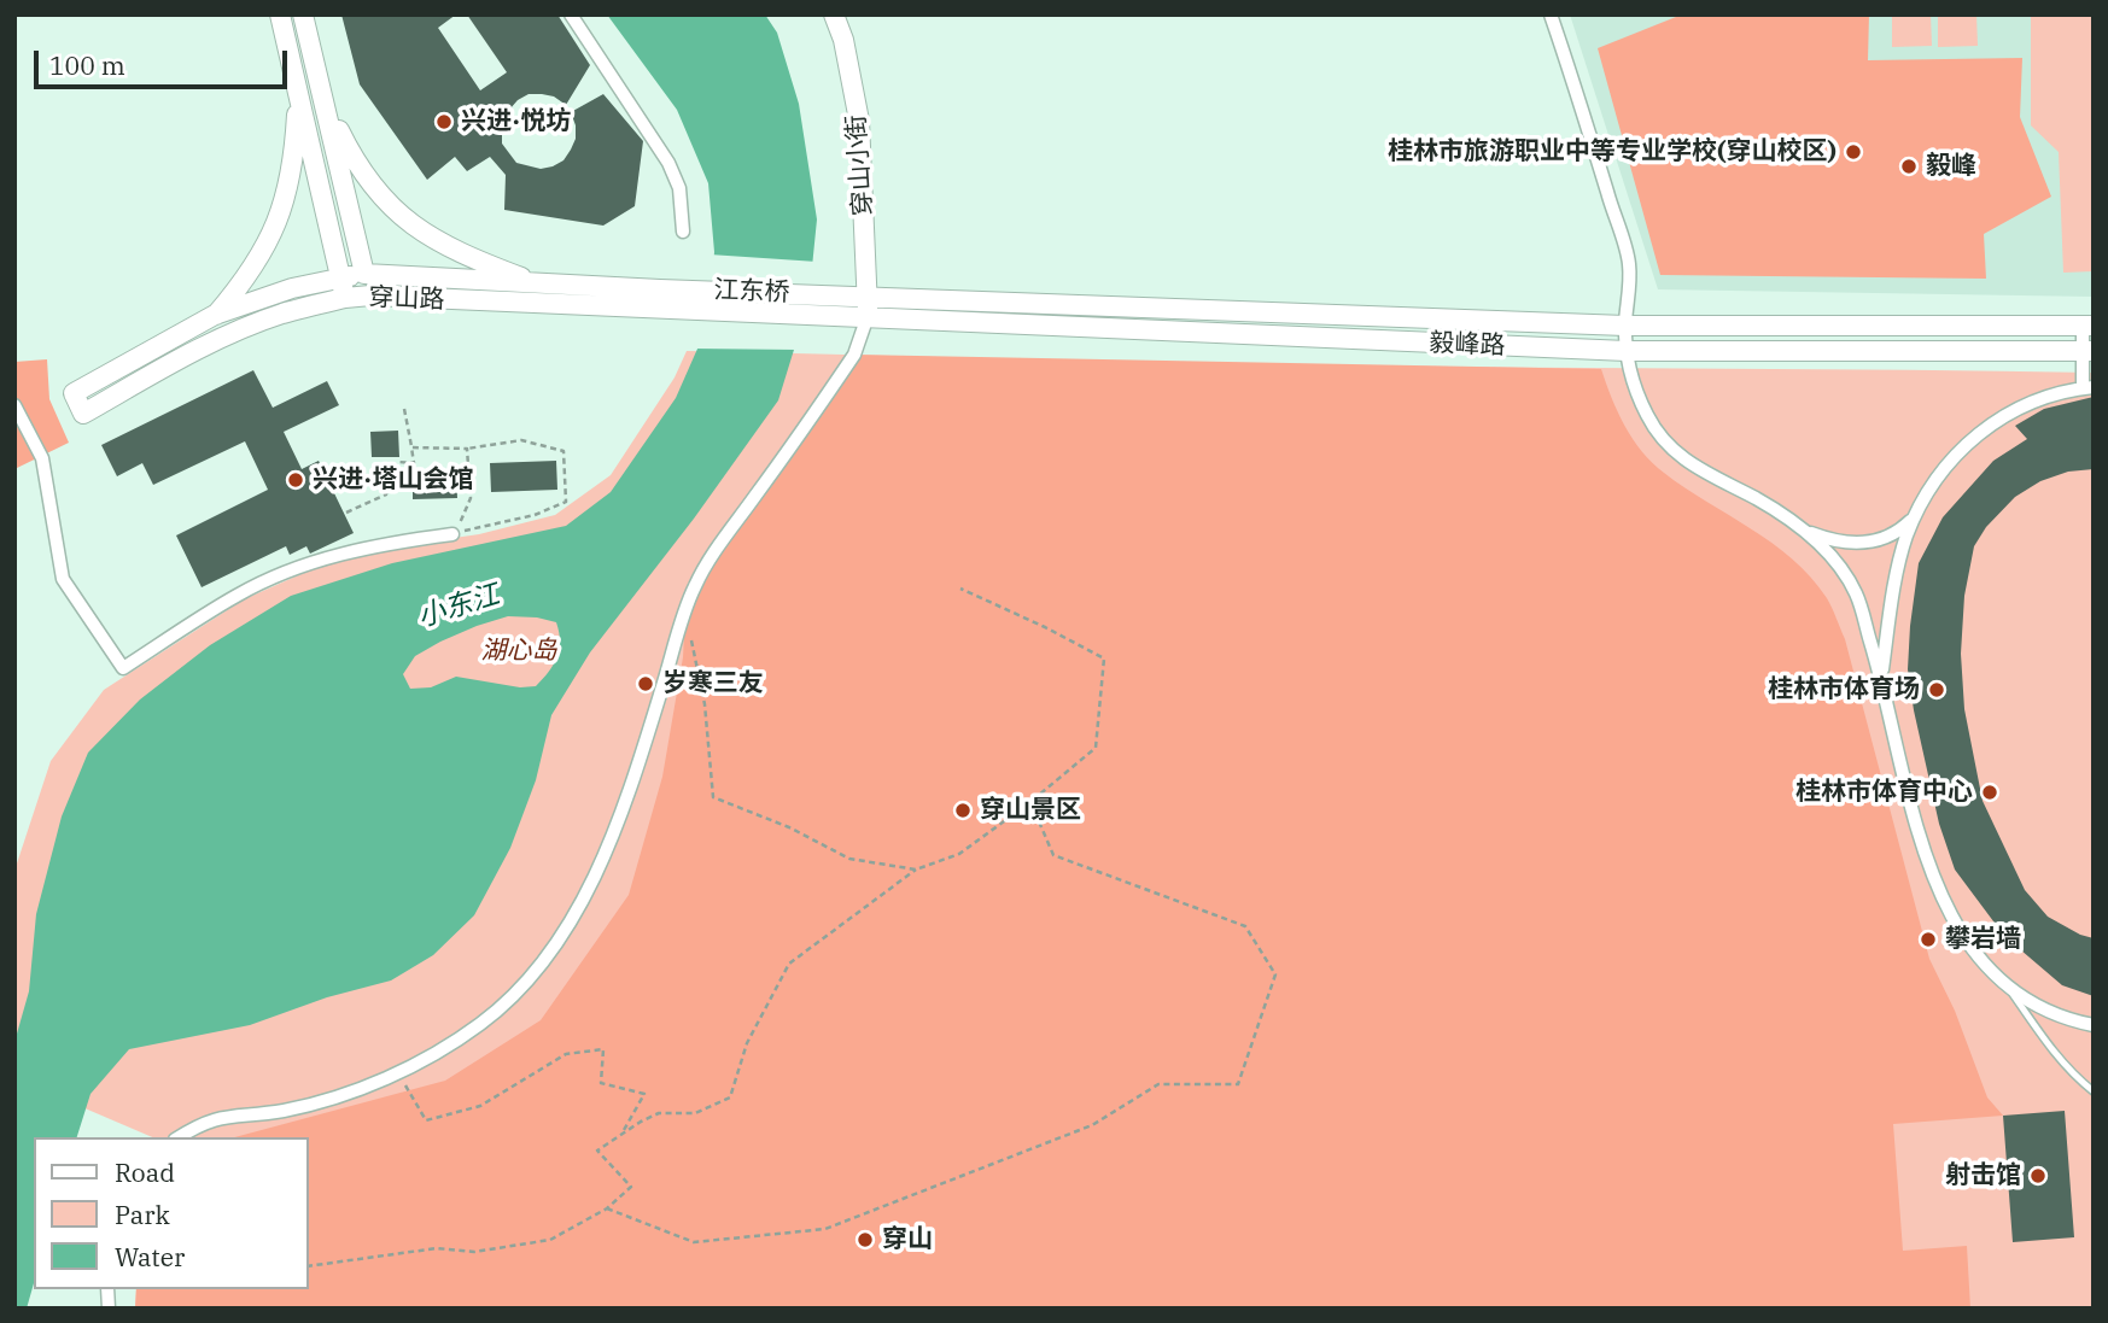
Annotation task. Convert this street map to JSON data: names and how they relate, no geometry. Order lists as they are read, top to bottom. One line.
{"streets":{"main road":["穿山小街","江东桥","穿山路","毅峰路"]},"crossings":[["穿山小街","毅峰路"],["江东桥","穿山路"],["江东桥","毅峰路"]],"water":["小东江"],"parks":["湖心岛"],"places":["兴进·悦坊","桂林市旅游职业中等专业学校(穿山校区)","毅峰","兴进·塔山会馆","岁寒三友","桂林市体育场","桂林市体育中心","穿山景区","攀岩墙","射击馆","穿山"],"legend":["Road","Park","Water"],"scale_bar":"100 m"}
